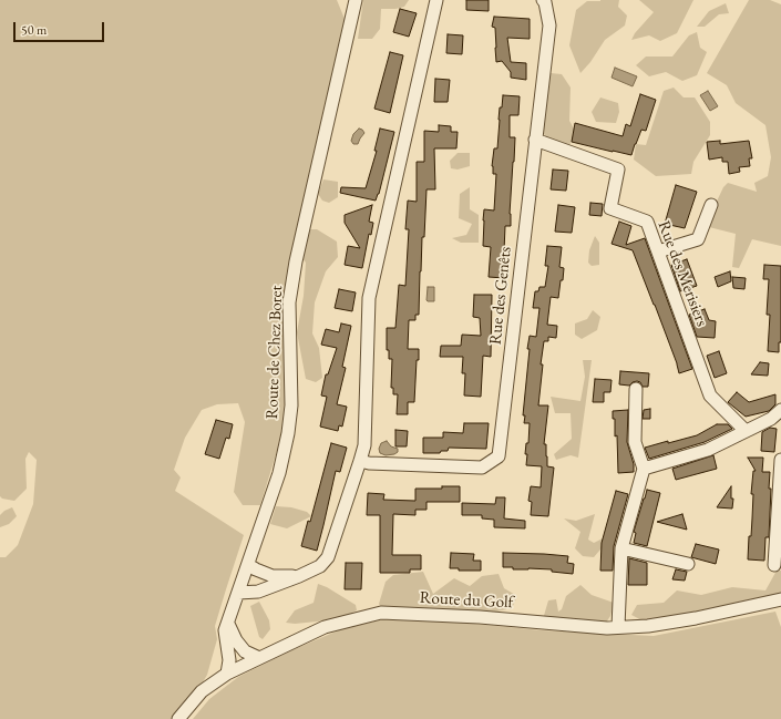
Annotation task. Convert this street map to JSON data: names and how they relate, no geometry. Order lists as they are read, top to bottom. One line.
{"streets":{"street":["Rue des Merisiers","Rue des Genêts","Route de Chez Boret","Route du Golf"]},"crossings":[["Rue des Merisiers","Rue des Genêts"],["Route de Chez Boret","Route du Golf"]],"scale_bar":"50 m"}
